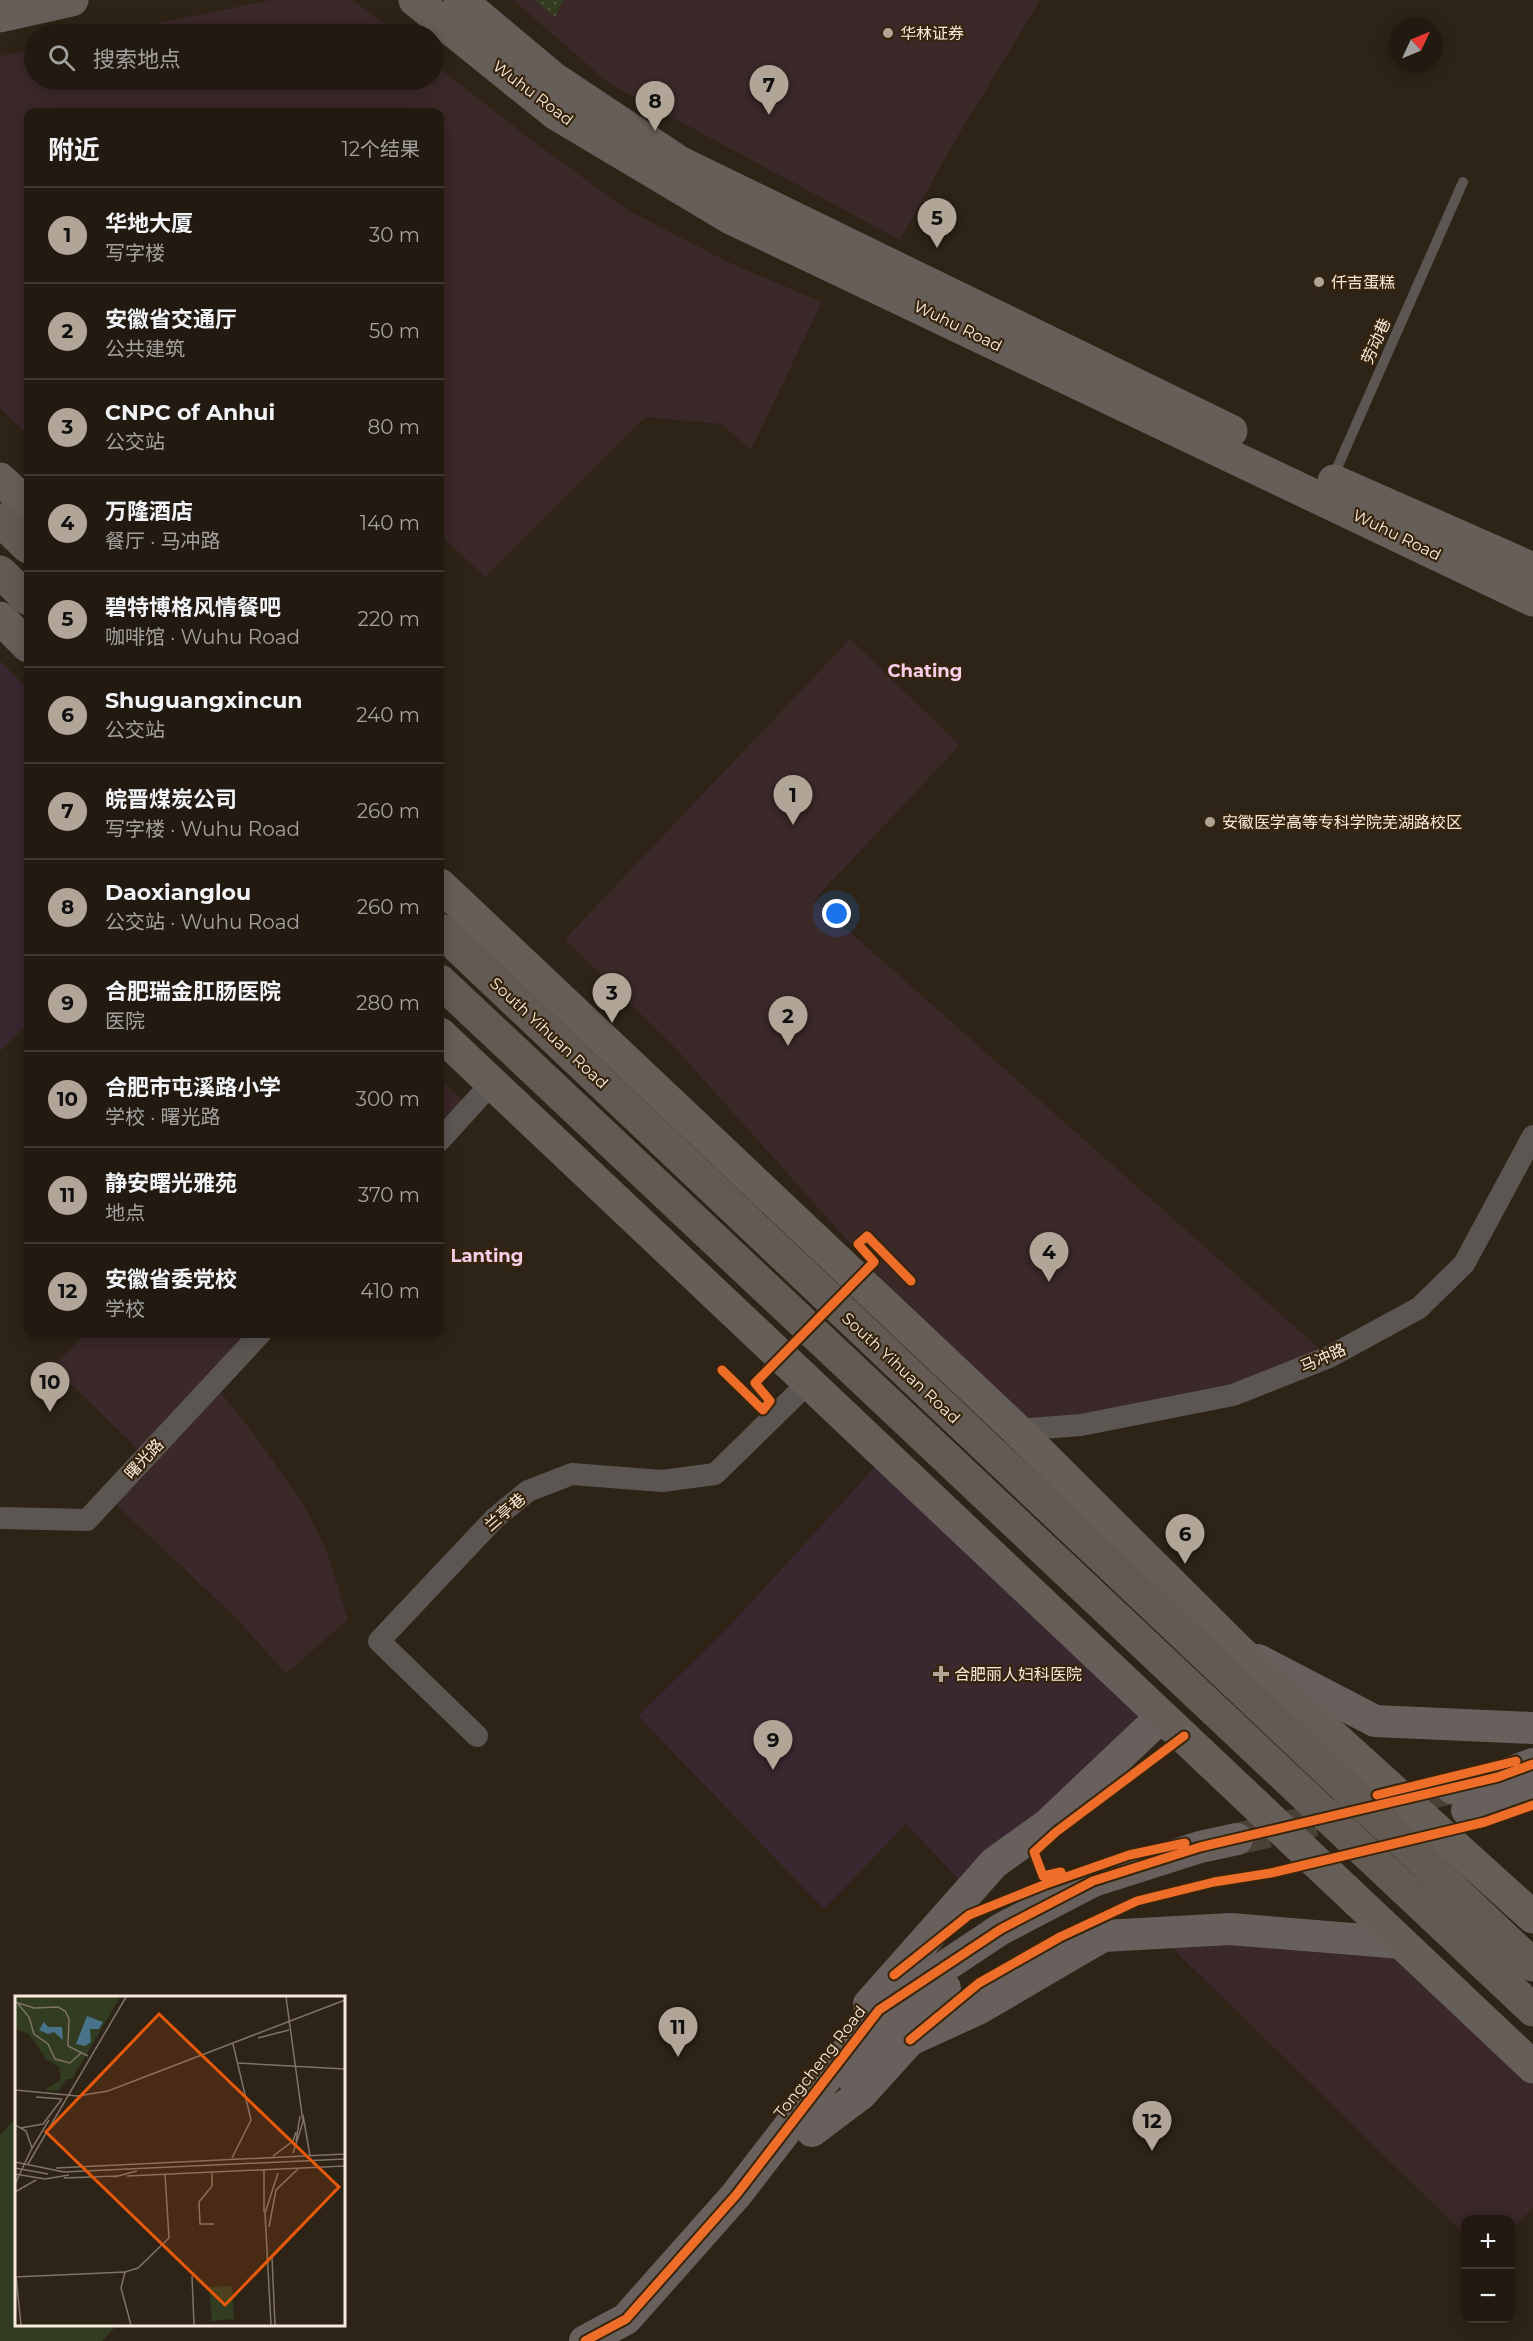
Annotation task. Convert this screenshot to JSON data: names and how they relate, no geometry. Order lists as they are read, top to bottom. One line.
{"streets":{"highway":["South Yihuan Road"],"main road":["Wuhu Road"],"street":["马冲路","曙光路","兰亭巷","Tongcheng Road"],"lane":["劳动巷"]},"crossings":[["Wuhu Road","劳动巷"]],"districts":["Chating","Lanting"],"places":{"other":["华林证券","仟吉蛋糕","安徽医学高等专科学院芜湖路校区"],"health":["合肥丽人妇科医院"]},"north":"top right","page":{"search":"搜索地点","pins":["7","8","5","1","3","2","4","10","6","9","11","12"],"heading":["附近","12个结果"],"list":[{"mark":"1","name":"华地大厦","note":"写字楼","value":"30 m"},{"mark":"2","name":"安徽省交通厅","note":"公共建筑","value":"50 m"},{"mark":"3","name":"CNPC of Anhui","note":"公交站","value":"80 m"},{"mark":"4","name":"万隆酒店","note":"餐厅 · 马冲路","value":"140 m"},{"mark":"5","name":"碧特博格风情餐吧","note":"咖啡馆 · Wuhu Road","value":"220 m"},{"mark":"6","name":"Shuguangxincun","note":"公交站","value":"240 m"},{"mark":"7","name":"皖晋煤炭公司","note":"写字楼 · Wuhu Road","value":"260 m"},{"mark":"8","name":"Daoxianglou","note":"公交站 · Wuhu Road","value":"260 m"},{"mark":"9","name":"合肥瑞金肛肠医院","note":"医院","value":"280 m"},{"mark":"10","name":"合肥市屯溪路小学","note":"学校 · 曙光路","value":"300 m"},{"mark":"11","name":"静安曙光雅苑","note":"地点","value":"370 m"},{"mark":"12","name":"安徽省委党校","note":"学校","value":"410 m"}],"map_buttons":["+","−"]}}
